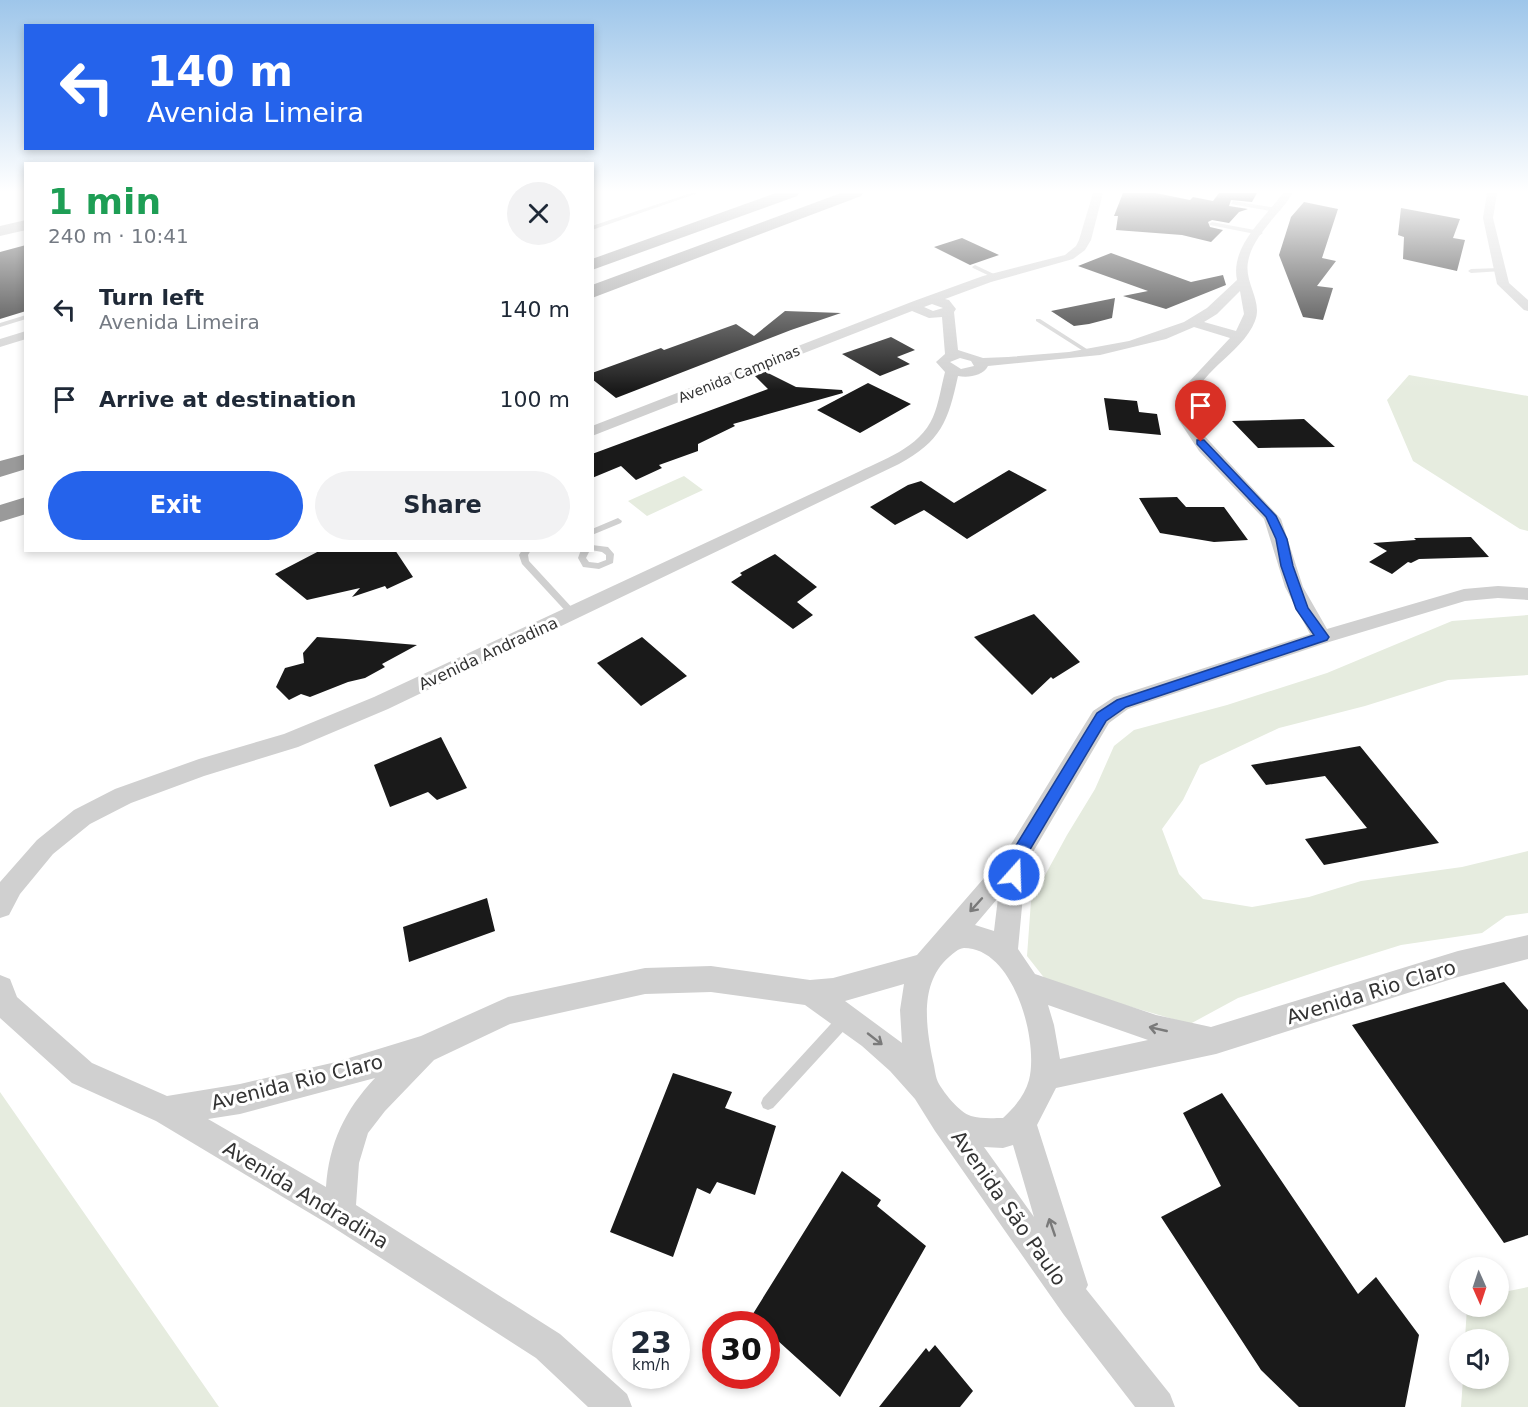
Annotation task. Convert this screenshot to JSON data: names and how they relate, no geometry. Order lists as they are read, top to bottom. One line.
{"streets":{"street":["Avenida Campinas","Avenida Andradina","Avenida Rio Claro","Avenida São Paulo"]},"crossings":[["Avenida Andradina","Avenida Rio Claro"],["Avenida Rio Claro","Avenida São Paulo"]],"north":"bottom","page":{"turn":["140 m","Avenida Limeira"],"heading":["1 min","240 m · 10:41"],"list":[{"name":"Turn left","note":"Avenida Limeira","value":"140 m"},{"name":"Arrive at destination","value":"100 m"}],"buttons":["Exit","Share"],"speed":"23 km/h","limit":"30"}}
